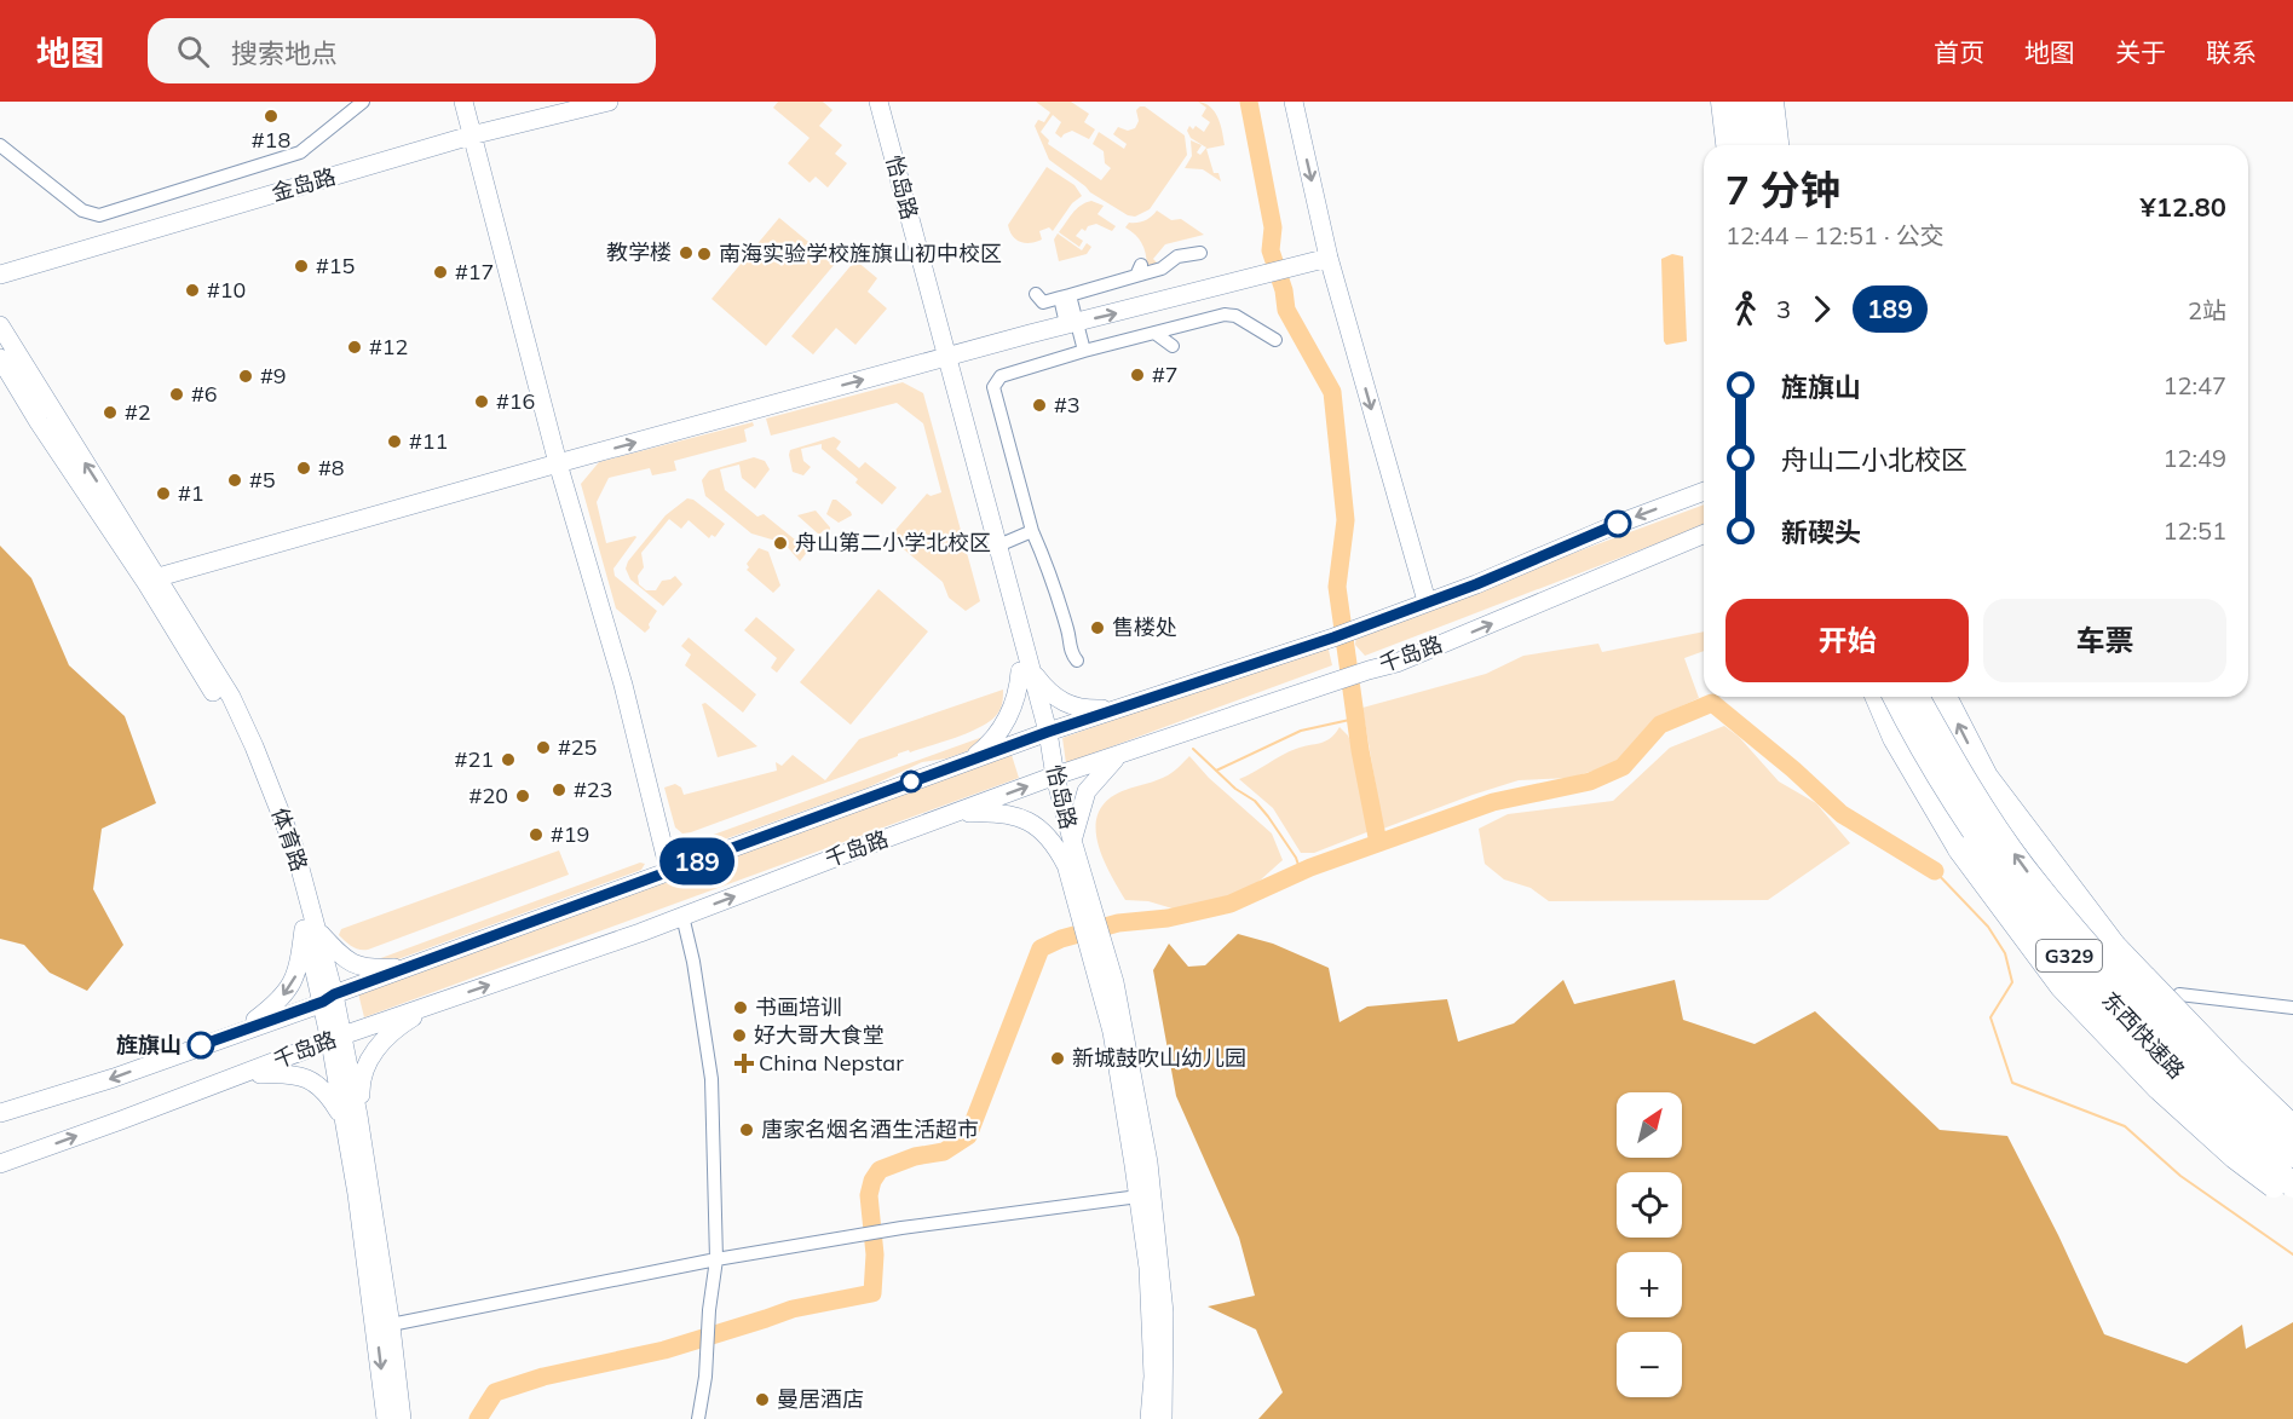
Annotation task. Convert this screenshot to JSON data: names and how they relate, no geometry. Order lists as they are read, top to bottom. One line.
{"streets":{"highway":["G329","东西快速路"],"street":["金岛路","怡岛路","千岛路","体育路"]},"crossings":[["怡岛路","千岛路"],["千岛路","体育路"]],"places":{"other":["#18","教学楼","南海实验学校旌旗山初中校区","#15","#17","#10","#12","#7","#9","#6","#16","#3","#2","#11","#8","#5","#1","舟山第二小学北校区","售楼处","#25","#21","#23","#20","#19","书画培训","好大哥大食堂","旌旗山","新城鼓吹山幼儿园","唐家名烟名酒生活超市","曼居酒店"],"health":["China Nepstar"]},"lines":["bus line 189"],"north":"top right","page":{"header":"地图","search":"搜索地点","nav":["首页","地图","关于","联系"],"on_map":"189","heading":["7 分钟","12:44 – 12:51 · 公交","¥12.80"],"legs":["3","189","2站"],"list":[{"name":"旌旗山","value":"12:47"},{"name":"舟山二小北校区","value":"12:49"},{"name":"新碶头","value":"12:51"}],"buttons":["开始","车票"],"map_buttons":["+","−"]}}
